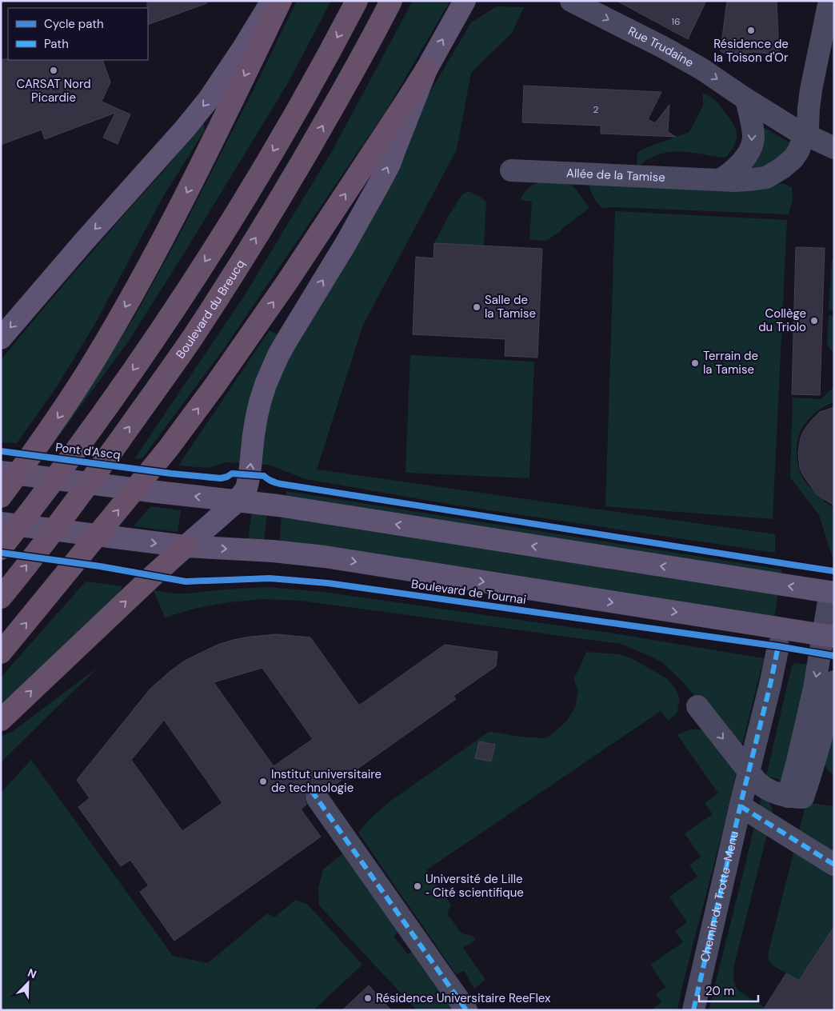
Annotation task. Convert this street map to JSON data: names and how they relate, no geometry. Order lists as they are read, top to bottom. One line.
{"streets":{"highway":["Boulevard du Breucq"],"main road":["Boulevard de Tournai"],"street":["Rue Trudaine","Allée de la Tamise","Chemin du Trotte-Menu"],"cycle path":["Pont d'Ascq"]},"crossings":[["Rue Trudaine","Allée de la Tamise"]],"one_way":["Rue Trudaine"],"places":["Résidence de la Toison d'Or","CARSAT Nord Picardie","Salle de la Tamise","Collège du Triolo","Terrain de la Tamise","Institut universitaire de technologie","Université de Lille ‐ Cité scientifique","Résidence Universitaire ReeFlex"],"house_numbers":["16","2"],"legend":["Cycle path","Path"],"scale_bar":"20 m","north":"top right"}
